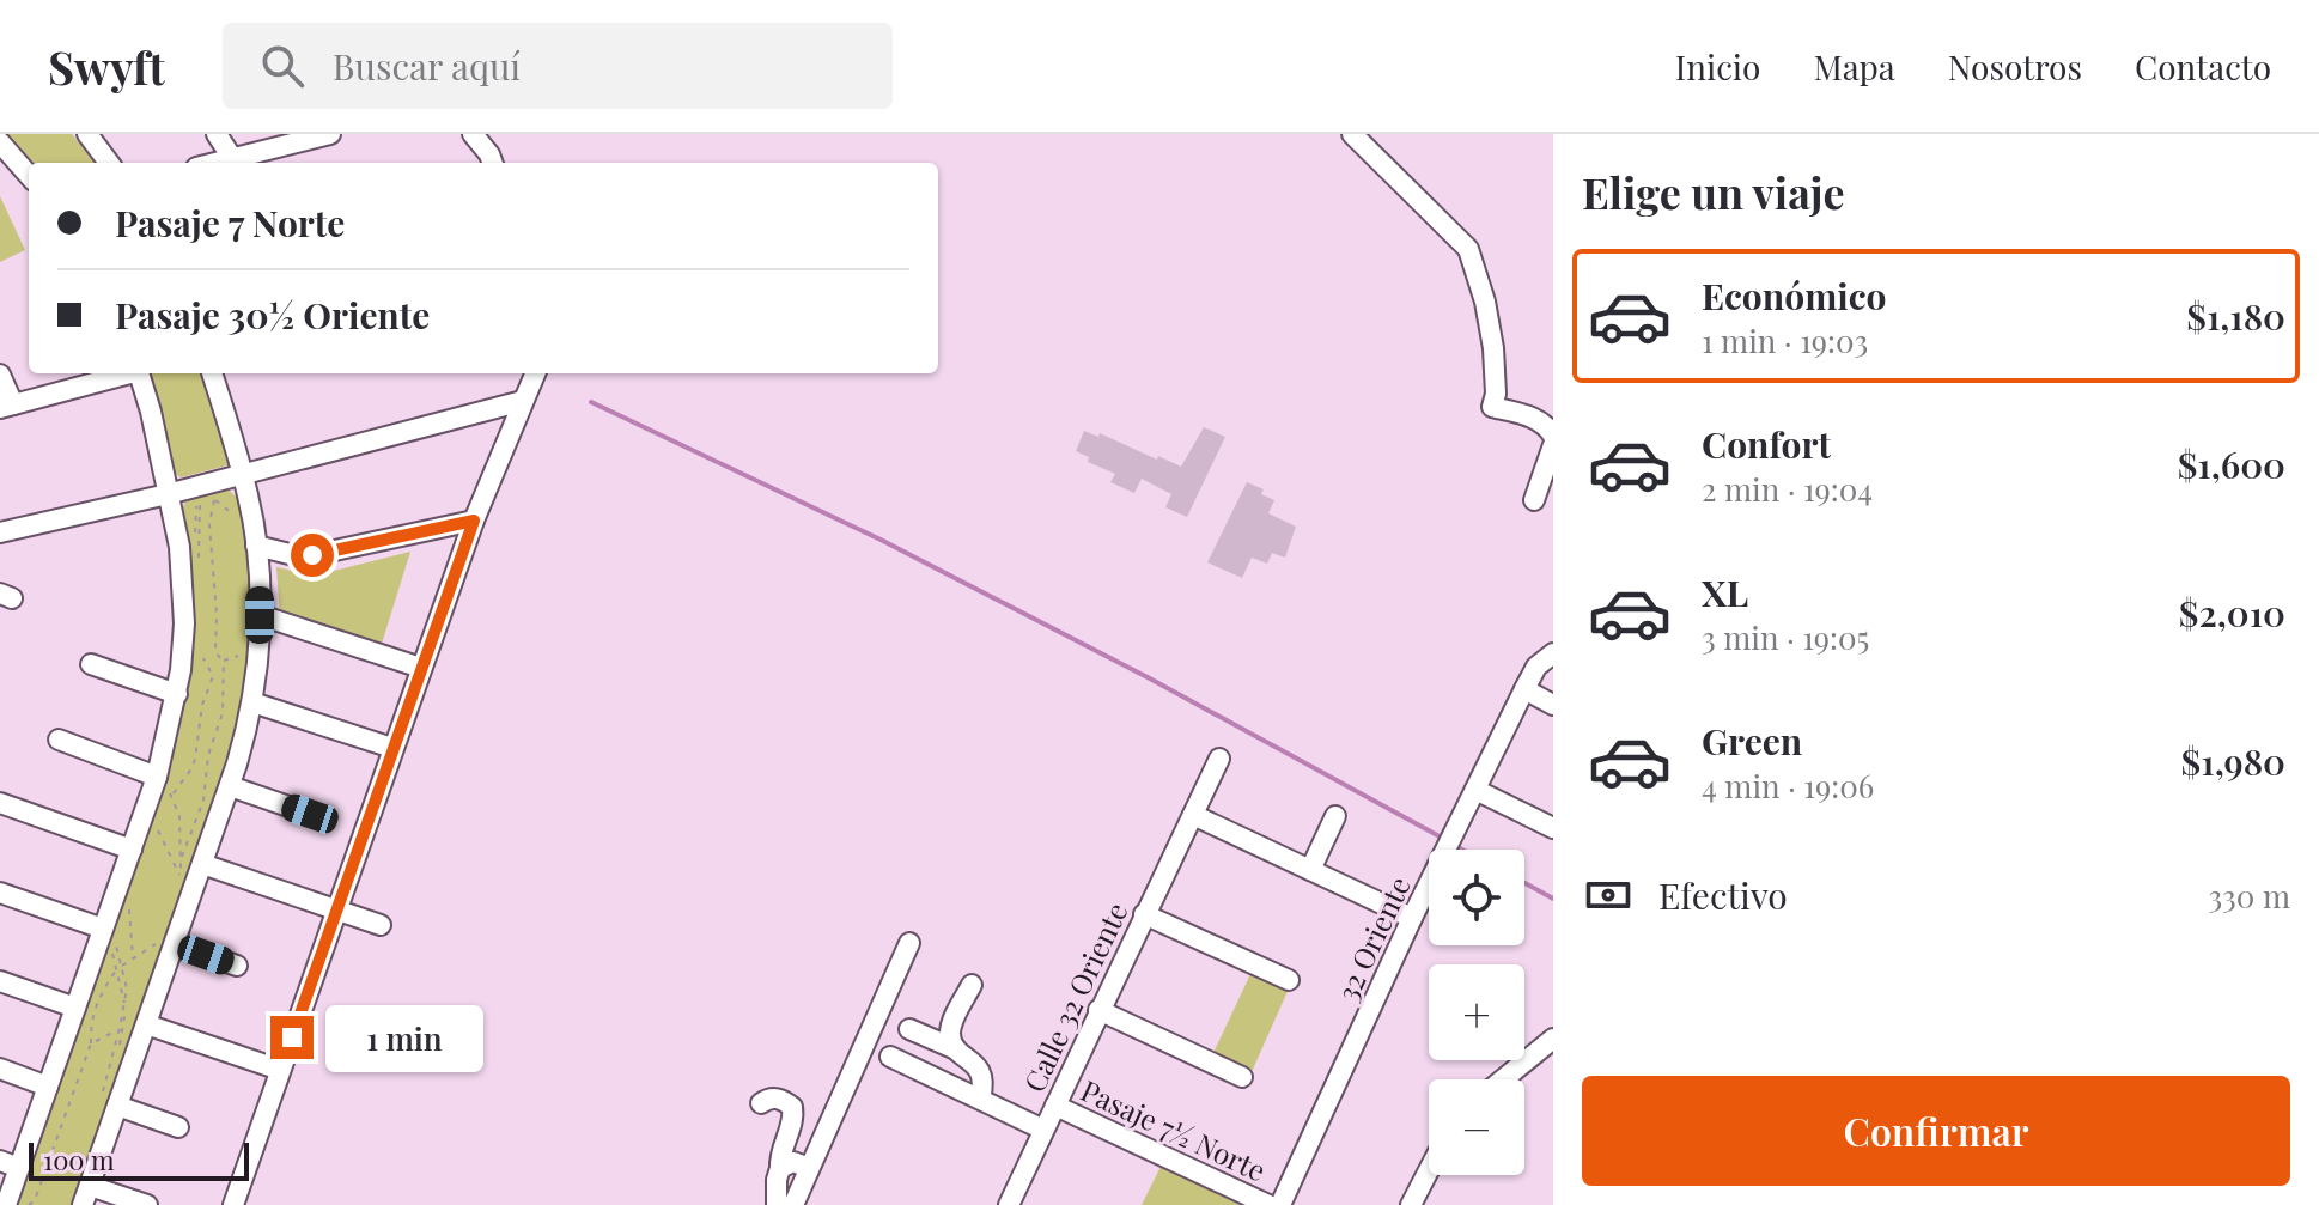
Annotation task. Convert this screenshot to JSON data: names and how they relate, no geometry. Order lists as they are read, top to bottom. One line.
{"streets":{"street":["32 Oriente","Calle 32 Oriente","Pasaje 7½ Norte"]},"crossings":[["Calle 32 Oriente","Pasaje 7½ Norte"]],"scale_bar":"100 m","page":{"header":"Swyft","search":"Buscar aquí","nav":["Inicio","Mapa","Nosotros","Contacto"],"heading":"Elige un viaje","banner":["Pasaje 7 Norte","Pasaje 30½ Oriente"],"list":[{"name":"Económico","note":"1 min · 19:03","value":"$1,180"},{"name":"Confort","note":"2 min · 19:04","value":"$1,600"},{"name":"XL","note":"3 min · 19:05","value":"$2,010"},{"name":"Green","note":"4 min · 19:06","value":"$1,980"}],"pay":["Efectivo","330 m"],"map_buttons":["+","−"],"bubble":"1 min","buttons":"Confirmar","scale":"100 m"}}
